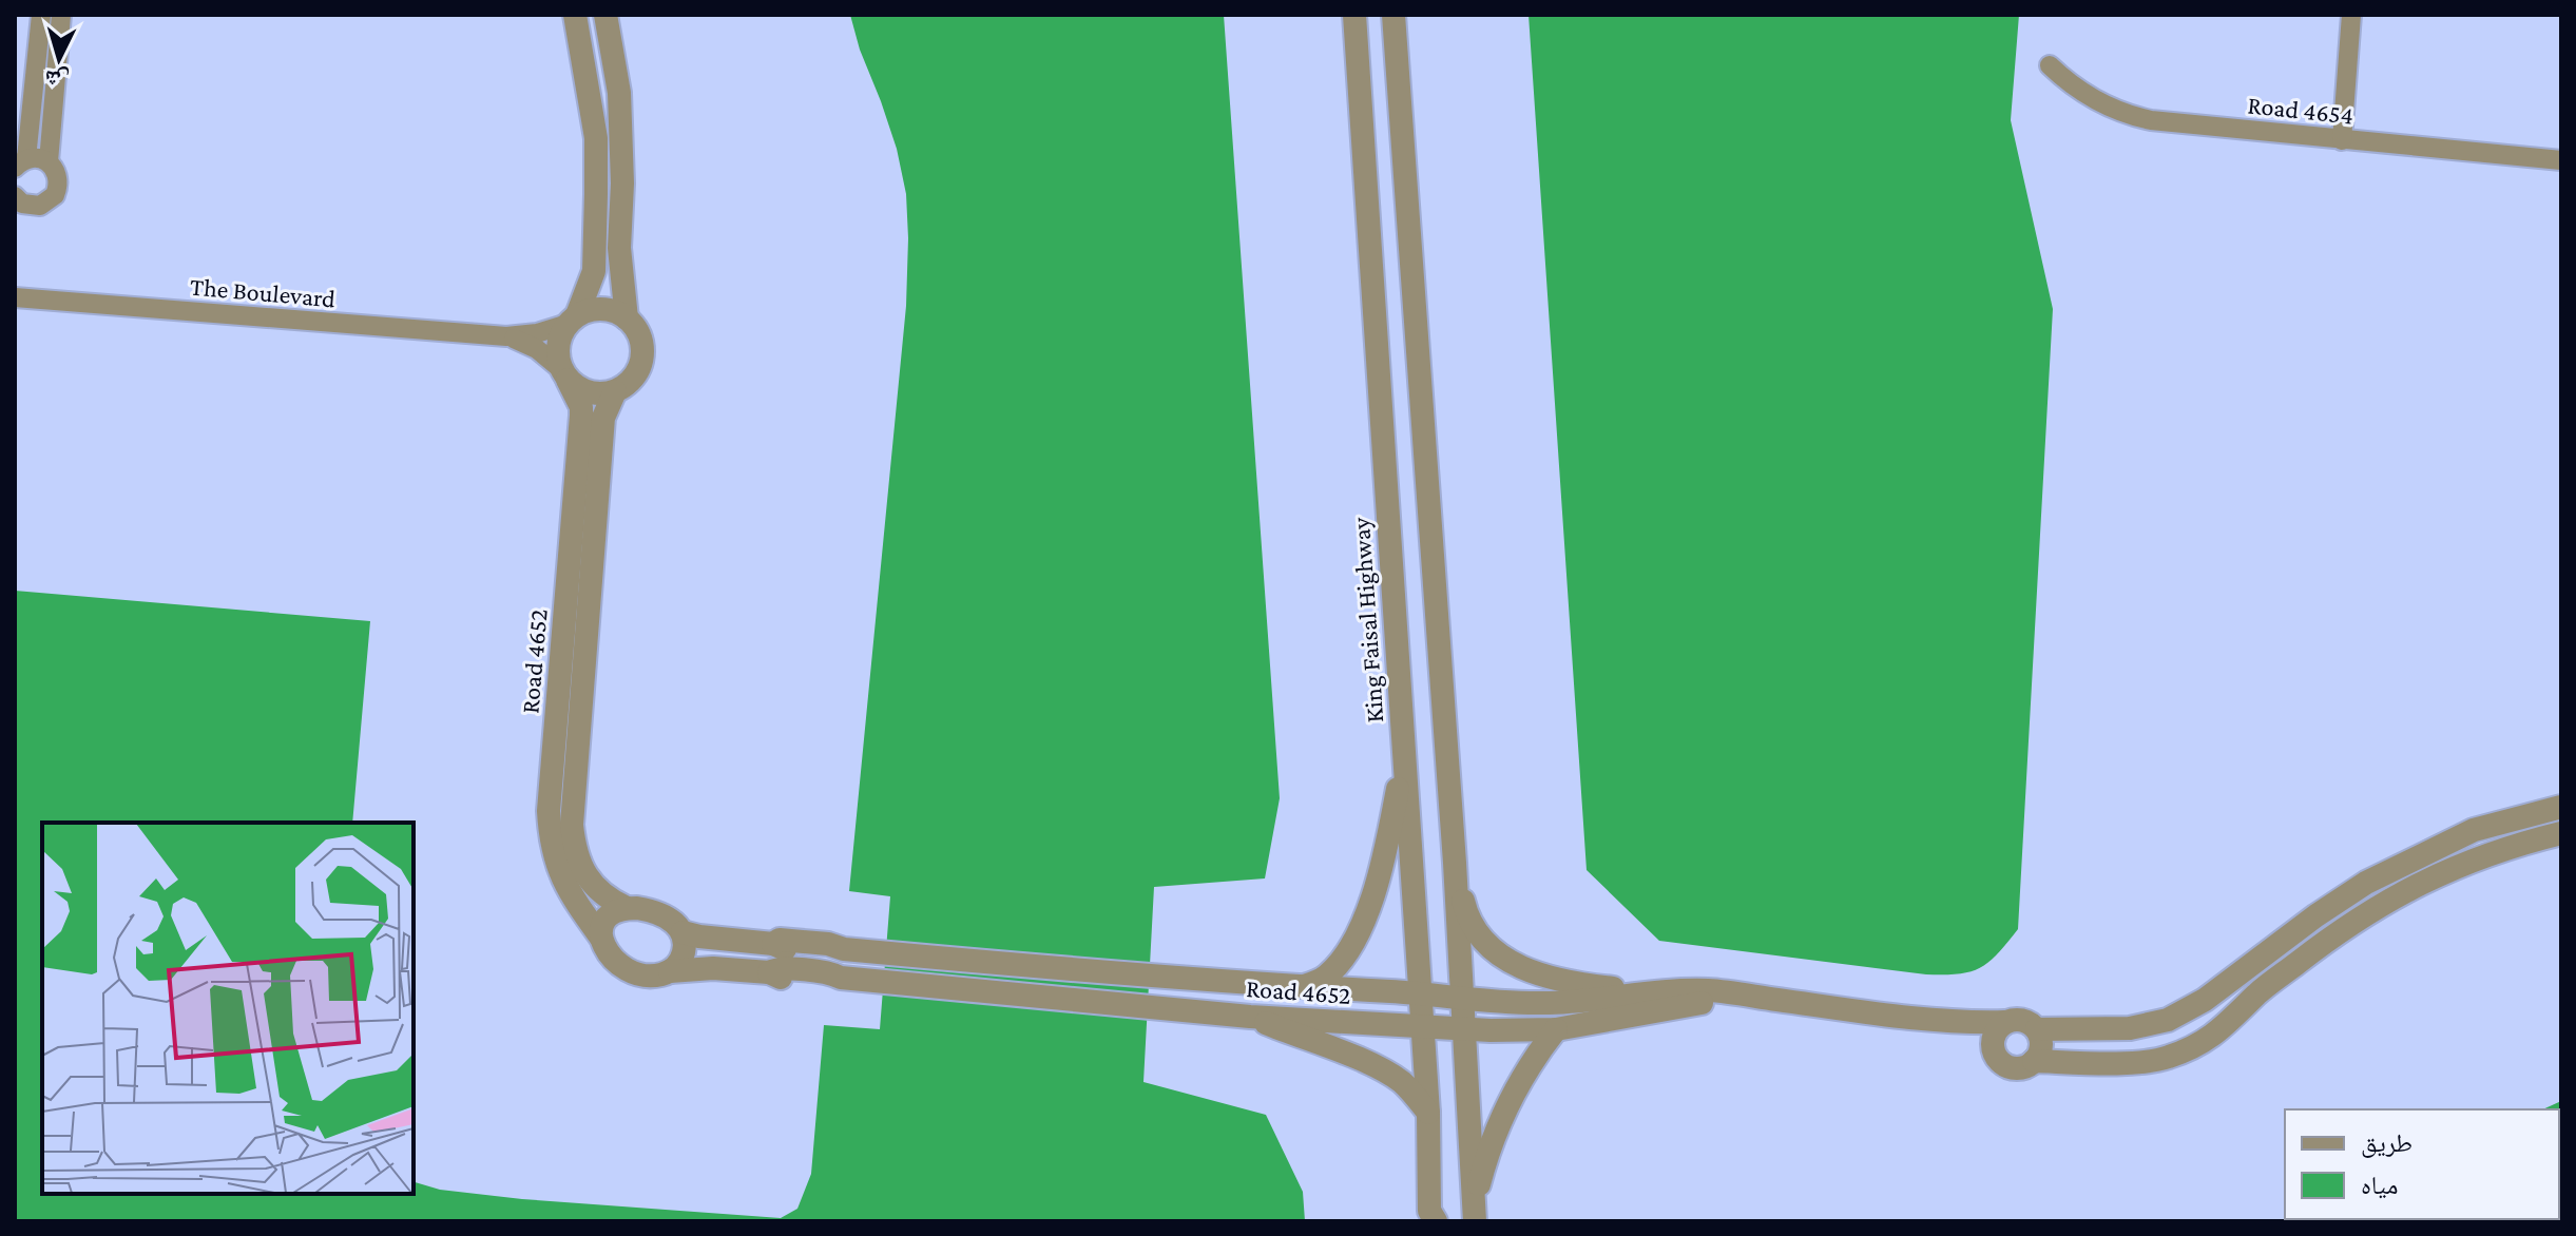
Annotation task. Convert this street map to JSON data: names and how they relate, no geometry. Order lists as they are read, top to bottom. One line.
{"streets":{"street":["Road 4654","The Boulevard","King Faisal Highway","Road 4652"]},"crossings":[["The Boulevard","Road 4652"],["King Faisal Highway","Road 4652"]],"legend":["طريق","مياه"],"north":"bottom"}
